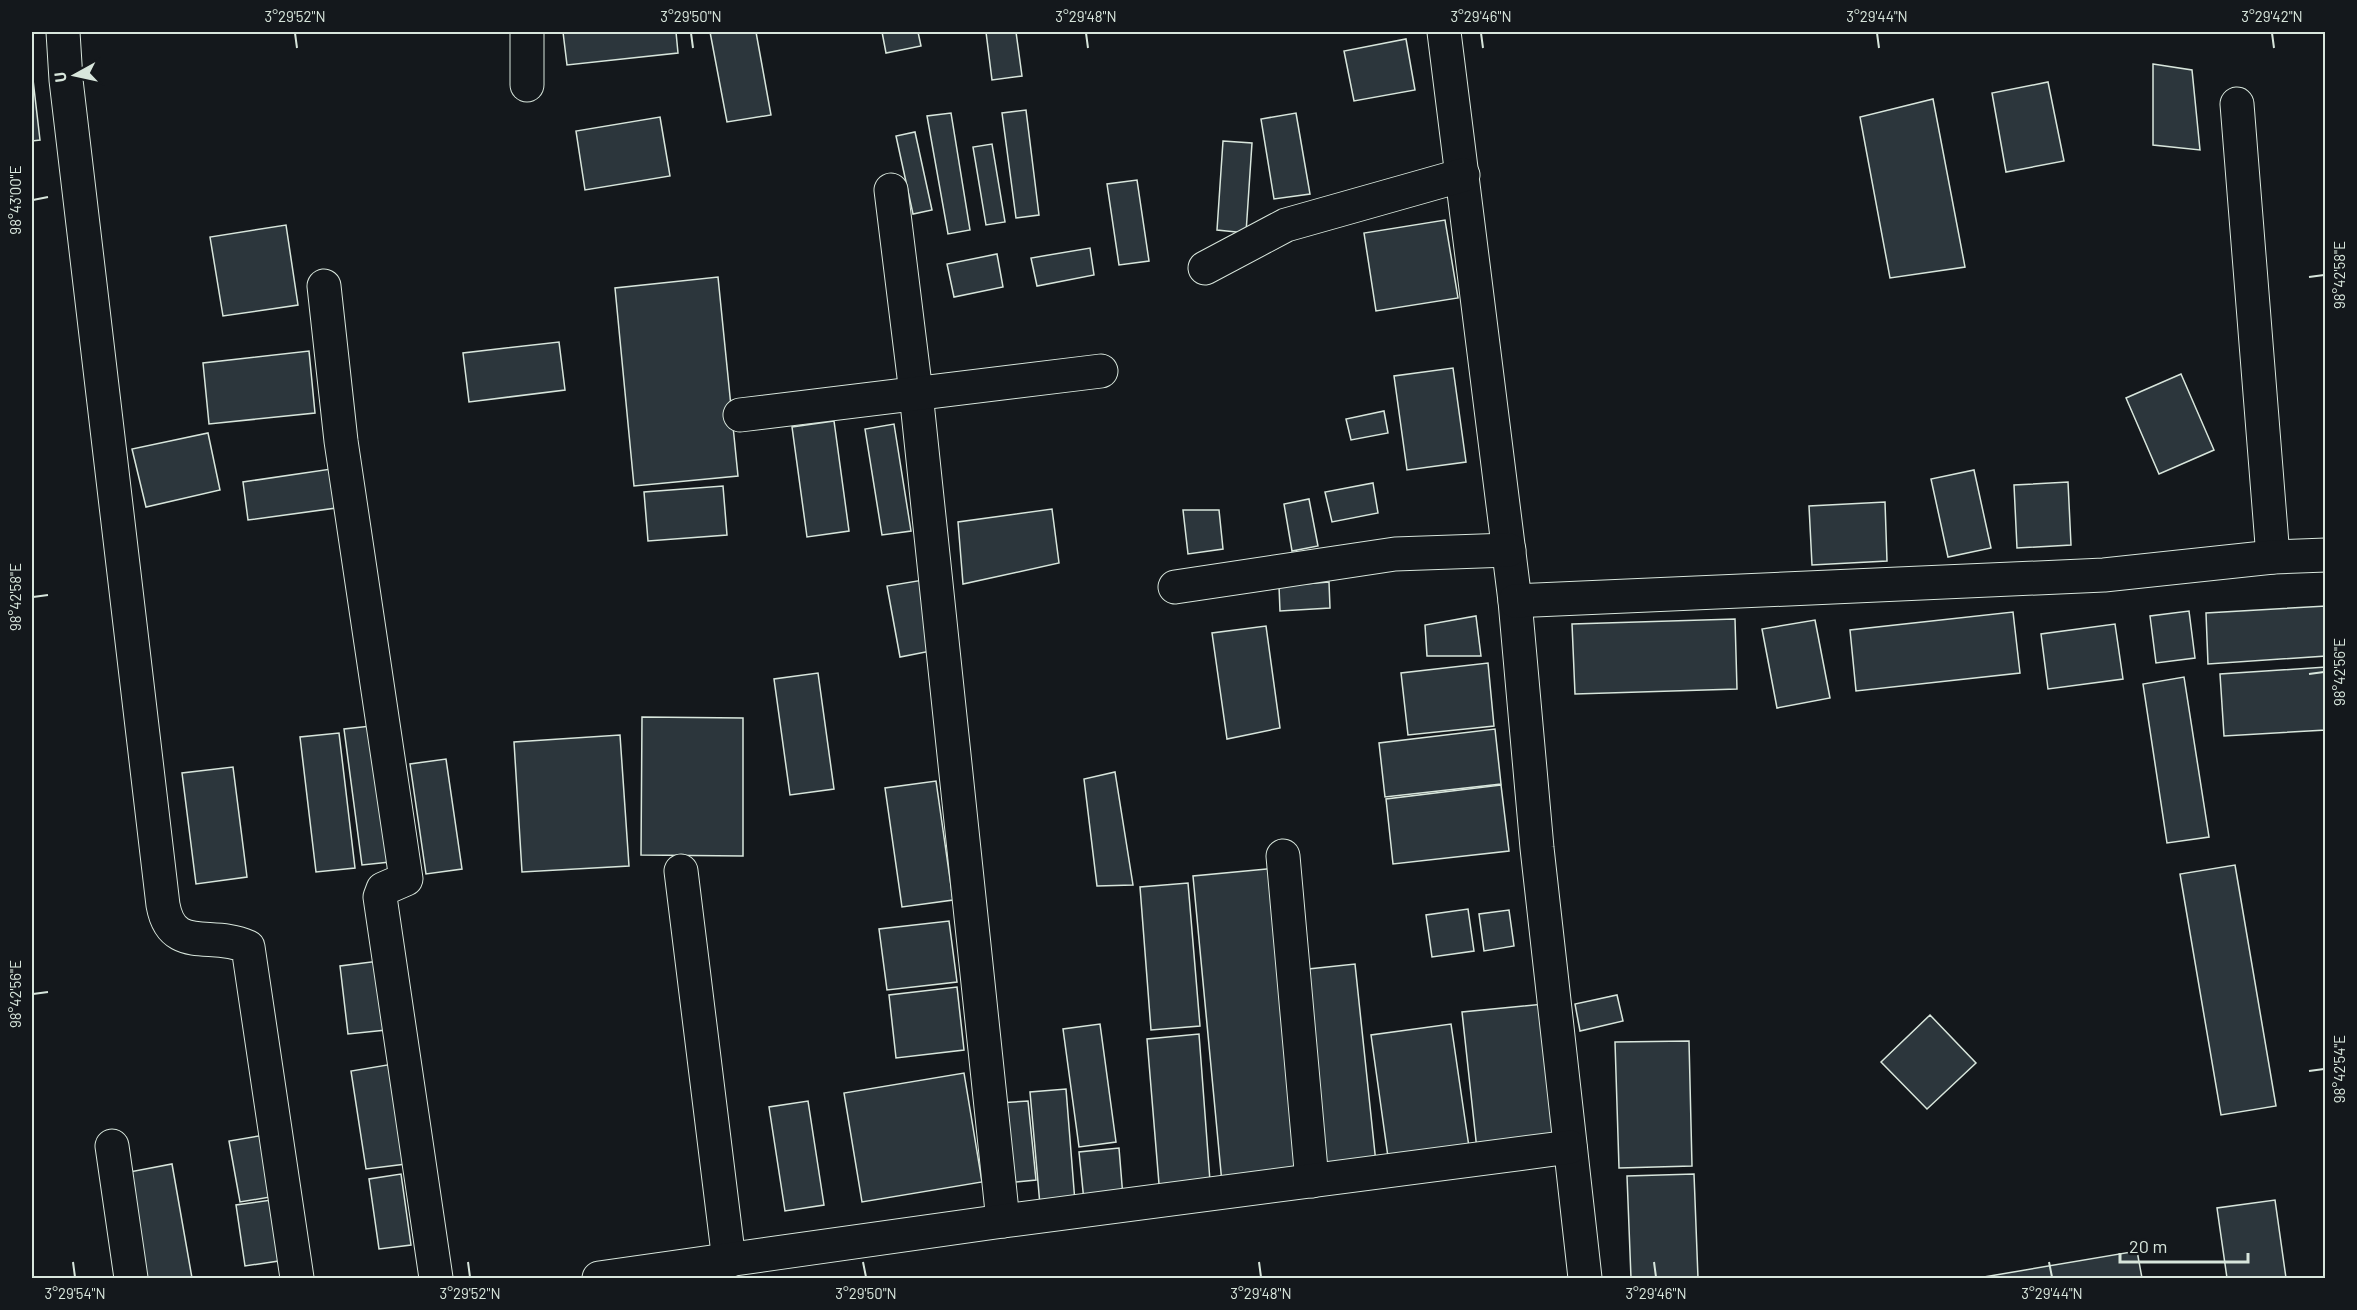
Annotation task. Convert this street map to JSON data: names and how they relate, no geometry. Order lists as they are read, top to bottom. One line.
{"scale_bar":"20 m","north":"left","coordinates":["3°29'52\"N","3°29'50\"N","3°29'48\"N","3°29'46\"N","3°29'44\"N","3°29'42\"N","98°43'00\"E","98°42'58\"E","98°42'56\"E","98°42'54\"E","3°29'54\"N"]}
